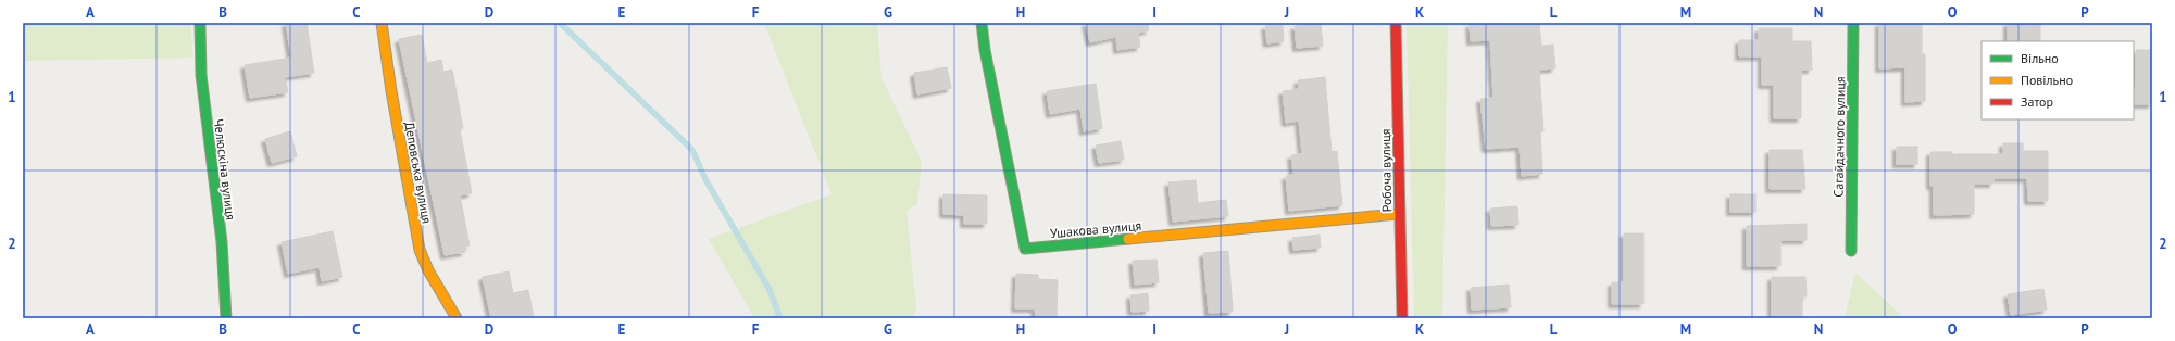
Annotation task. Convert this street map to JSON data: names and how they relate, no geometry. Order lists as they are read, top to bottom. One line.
{"streets":{"street":["Сагайдачного вулиця","Челюскіна вулиця","Робоча вулиця","Деповська вулиця","Ушакова вулиця"]},"crossings":[["Робоча вулиця","Ушакова вулиця"]],"legend":["Вільно","Повільно","Затор"],"grid":{"columns":["A","B","C","D","E","F","G","H","I","J","K","L","M","N","O","P"],"rows":["1","2"]}}
